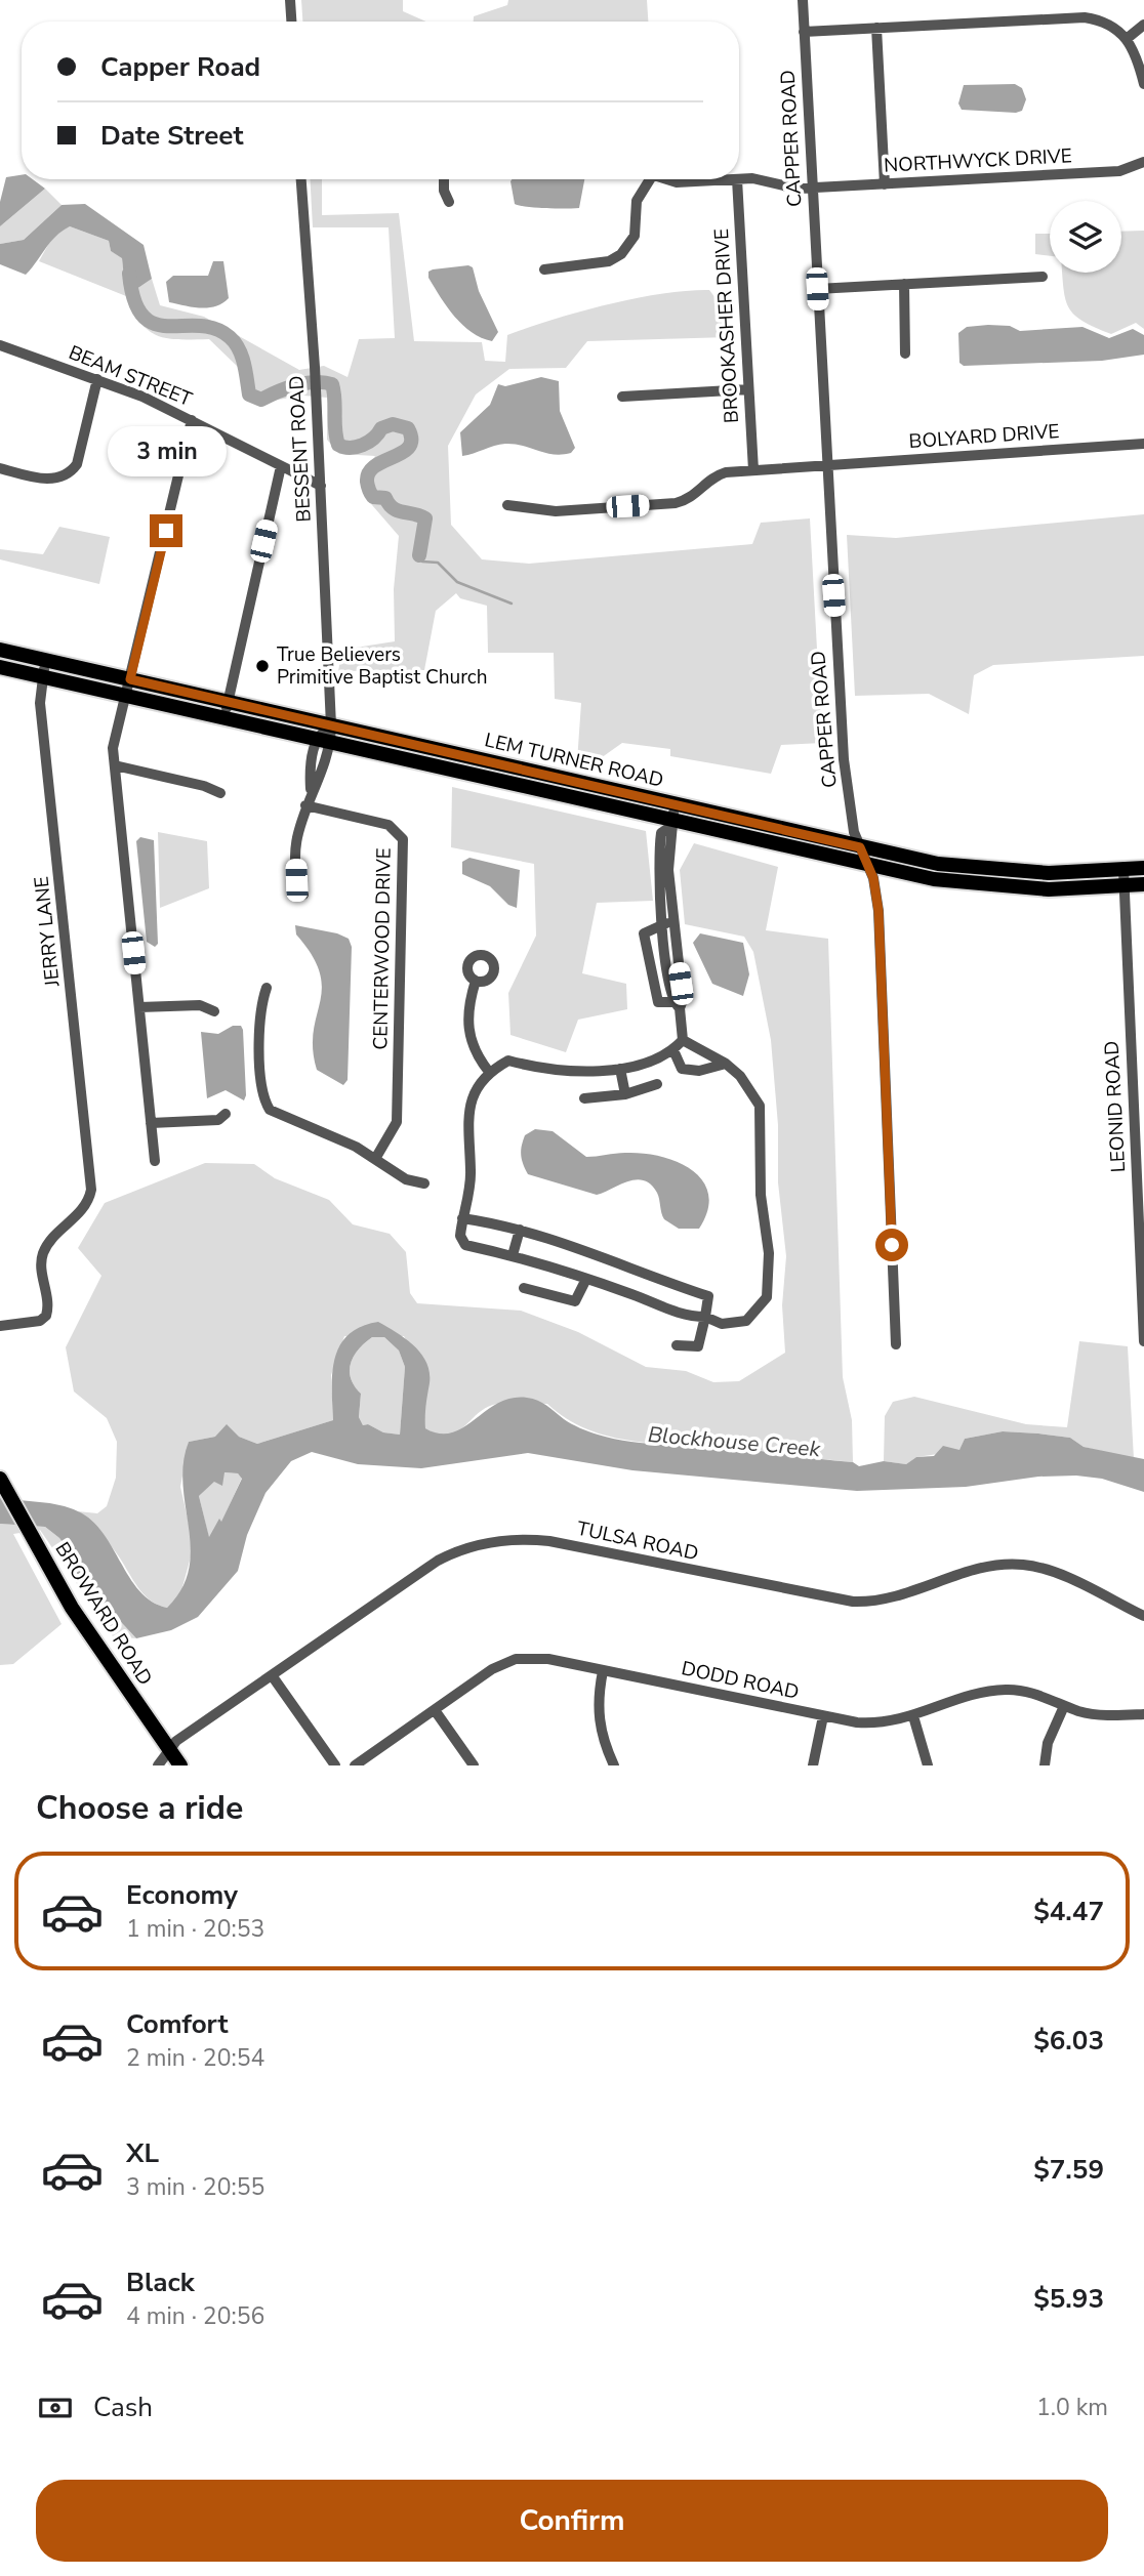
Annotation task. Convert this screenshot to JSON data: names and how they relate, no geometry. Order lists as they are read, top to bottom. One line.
{"streets":{"main road":["LEM TURNER ROAD","BROWARD ROAD"],"street":["CAPPER ROAD","NORTHWYCK DRIVE","BROOKASHER DRIVE","BEAM STREET","BOLYARD DRIVE","BESSENT ROAD","JERRY LANE","CENTERWOOD DRIVE","LEONID ROAD","TULSA ROAD","DODD ROAD"]},"crossings":[["CAPPER ROAD","NORTHWYCK DRIVE"],["CAPPER ROAD","BOLYARD DRIVE"],["CAPPER ROAD","LEM TURNER ROAD"],["NORTHWYCK DRIVE","BROOKASHER DRIVE"],["BROOKASHER DRIVE","BOLYARD DRIVE"],["BEAM STREET","BESSENT ROAD"],["BESSENT ROAD","LEM TURNER ROAD"],["BESSENT ROAD","CENTERWOOD DRIVE"],["LEM TURNER ROAD","JERRY LANE"],["LEM TURNER ROAD","LEONID ROAD"],["TULSA ROAD","BROWARD ROAD"]],"water":["Blockhouse Creek"],"places":["True Believers Primitive Baptist Church"],"page":{"banner":["Capper Road","Date Street"],"bubble":"3 min","heading":"Choose a ride","list":[{"name":"Economy","note":"1 min · 20:53","value":"$4.47"},{"name":"Comfort","note":"2 min · 20:54","value":"$6.03"},{"name":"XL","note":"3 min · 20:55","value":"$7.59"},{"name":"Black","note":"4 min · 20:56","value":"$5.93"}],"pay":["Cash","1.0 km"],"buttons":"Confirm"}}
